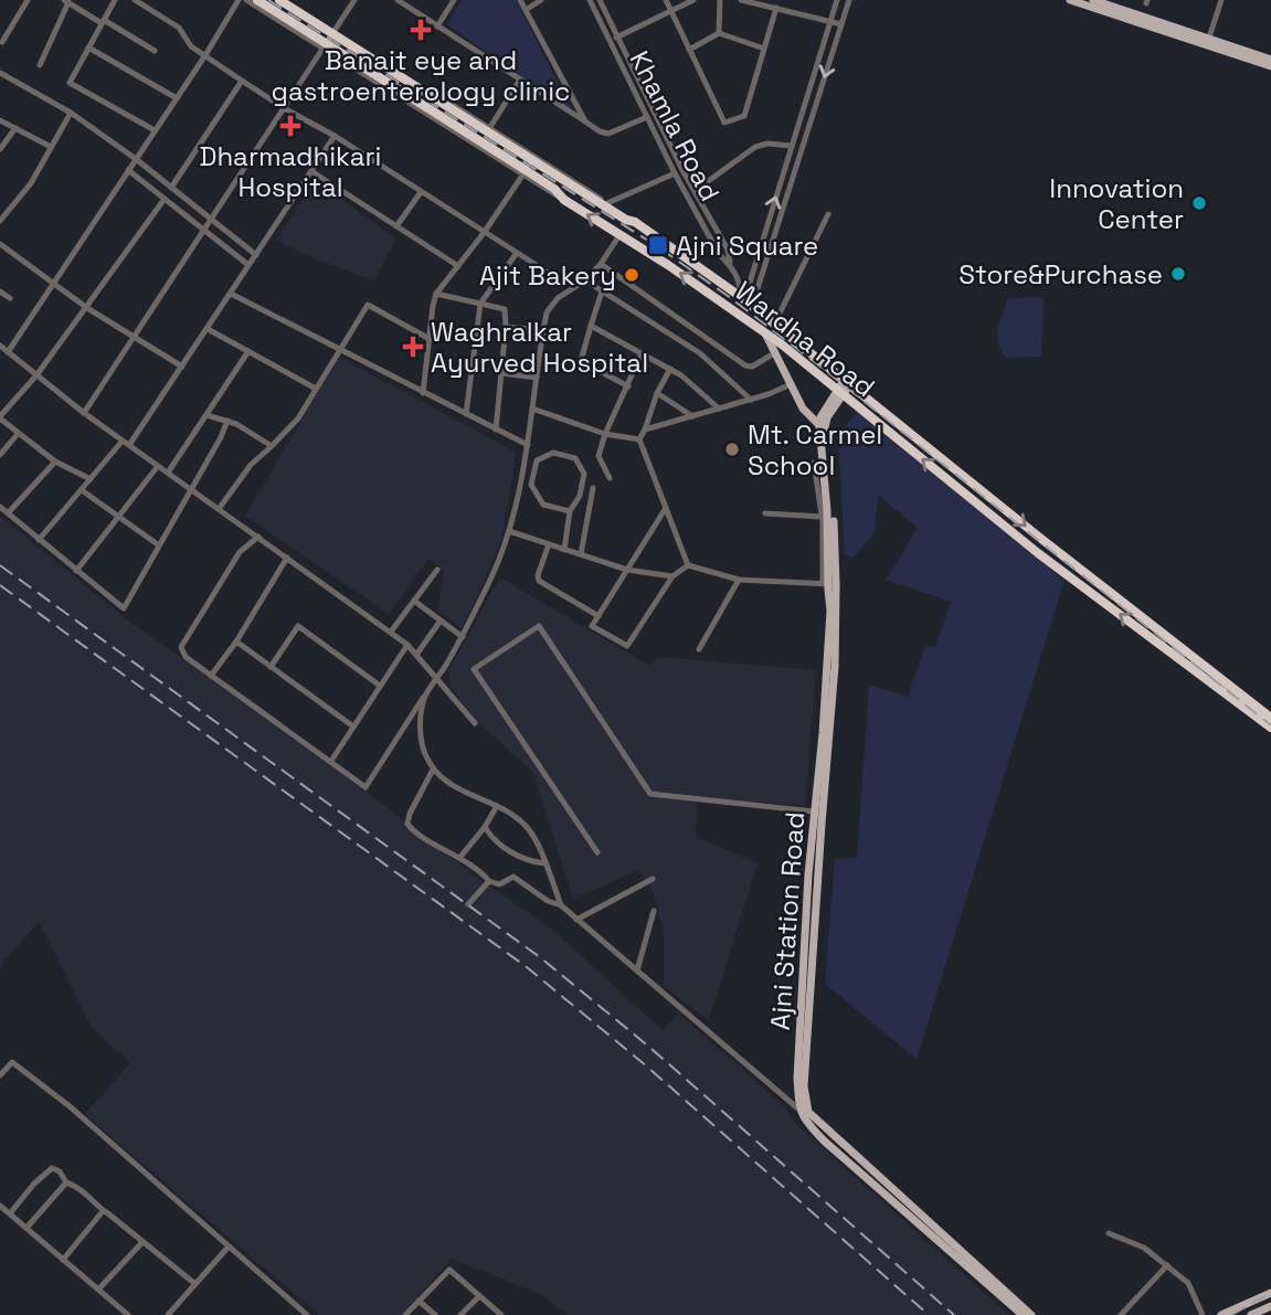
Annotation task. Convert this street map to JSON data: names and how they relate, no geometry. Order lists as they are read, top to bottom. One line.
{"streets":{"highway":["Wardha Road"],"main road":["Ajni Station Road"],"street":["Khamla Road"]},"crossings":[["Khamla Road","Wardha Road"]],"places":{"health":["Banait eye and gastroenterology clinic","Dharmadhikari Hospital","Waghralkar Ayurved Hospital"],"other":["Innovation Center","Store&Purchase","Ajit Bakery","Mt. Carmel School"],"transit":["Ajni Square"]}}
